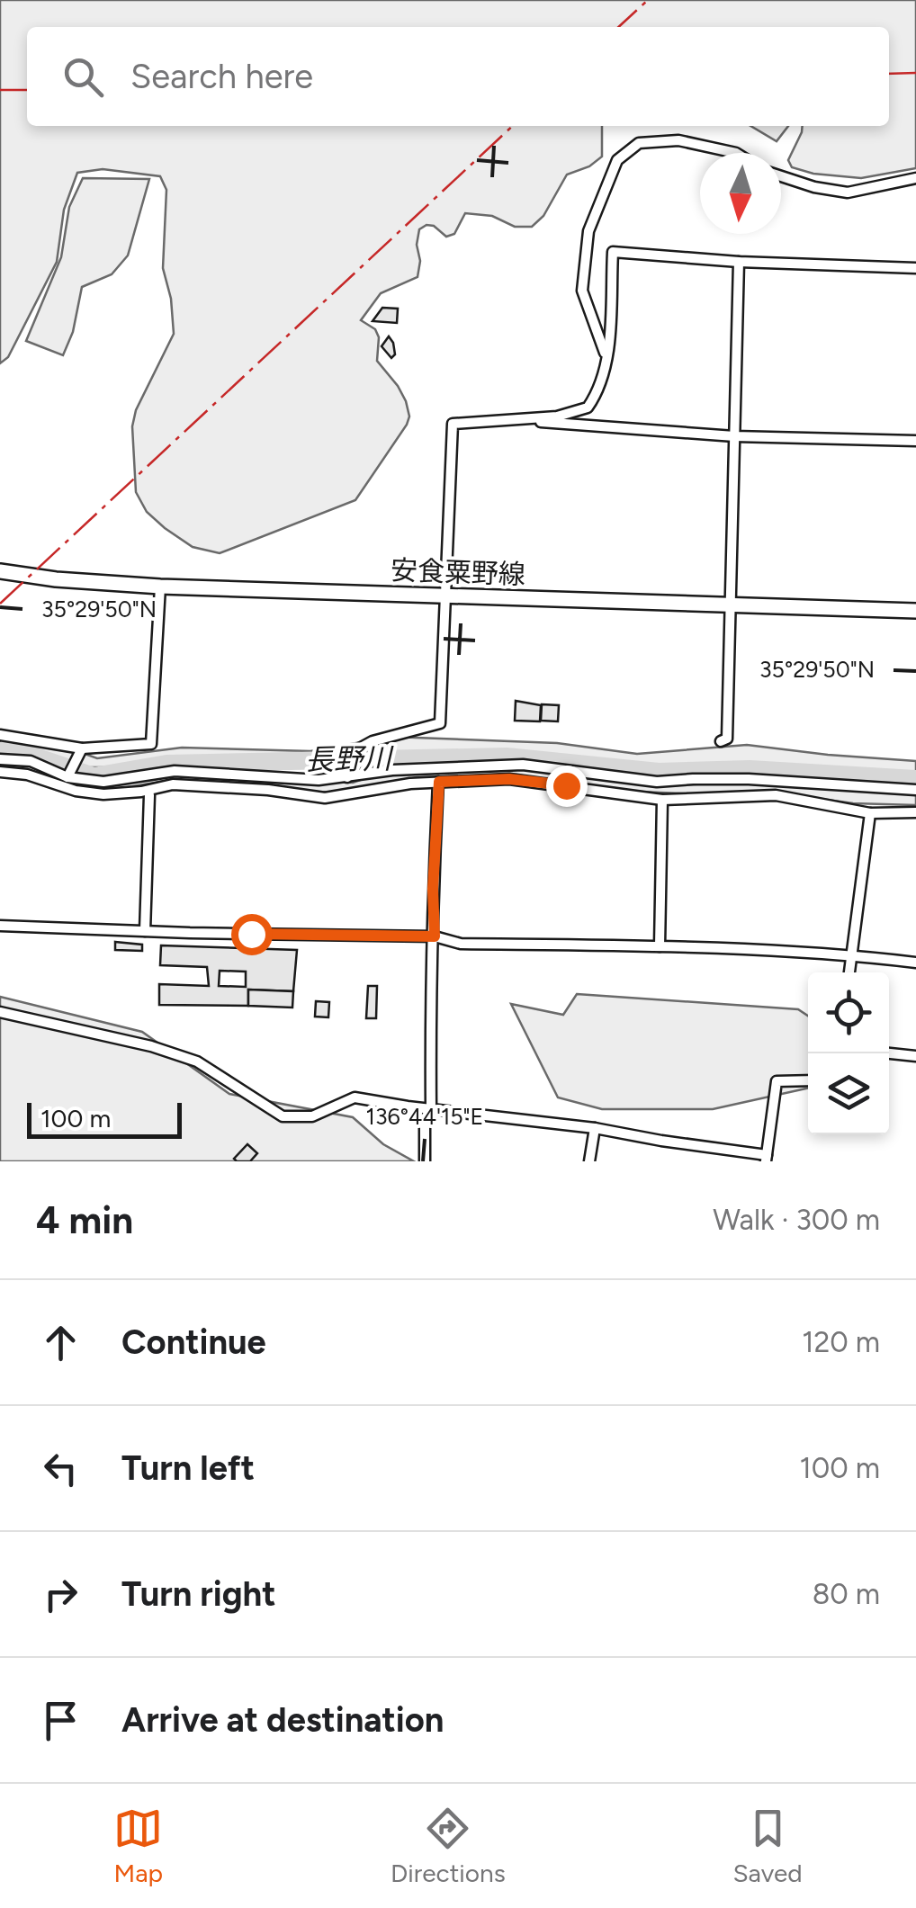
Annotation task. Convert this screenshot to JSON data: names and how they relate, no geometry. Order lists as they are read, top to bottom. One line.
{"streets":{"main road":["安食粟野線"]},"water":["長野川"],"scale_bar":"100 m","north":"bottom","page":{"search":"Search here","scale":"100 m","heading":["4 min","Walk · 300 m"],"list":[["Continue","120 m"],["Turn left","100 m"],["Turn right","80 m"],"Arrive at destination"],"nav":["Map","Directions","Saved"]},"coordinates":["35°29'50\"N","136°44'15\"E"]}
